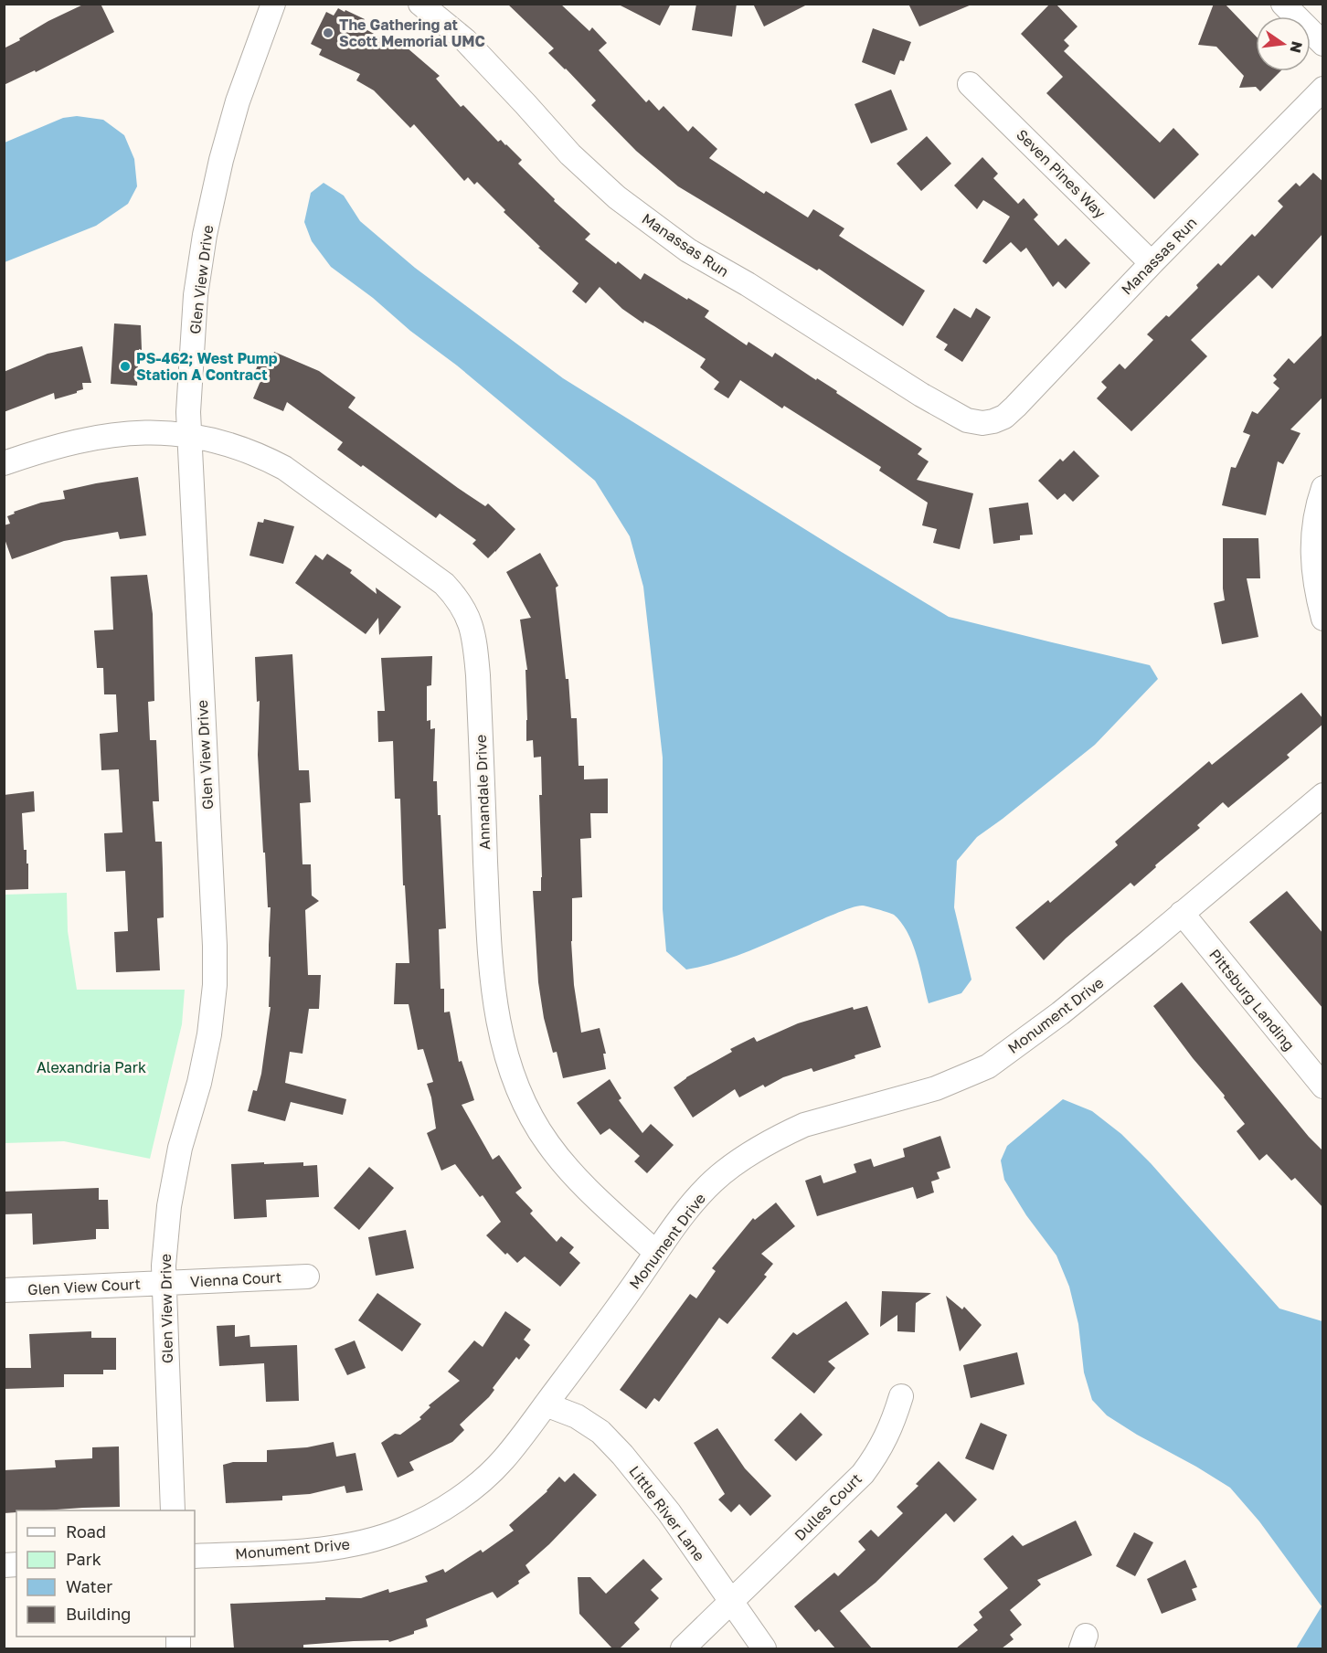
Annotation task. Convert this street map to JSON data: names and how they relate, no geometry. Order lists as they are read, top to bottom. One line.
{"streets":{"street":["Seven Pines Way","Manassas Run","Glen View Drive","Annandale Drive","Pittsburg Landing","Monument Drive","Vienna Court","Glen View Court","Dulles Court","Little River Lane"]},"crossings":[["Seven Pines Way","Manassas Run"],["Glen View Drive","Annandale Drive"],["Glen View Drive","Vienna Court"],["Glen View Drive","Glen View Court"],["Annandale Drive","Monument Drive"],["Pittsburg Landing","Monument Drive"],["Monument Drive","Little River Lane"],["Vienna Court","Glen View Court"],["Dulles Court","Little River Lane"]],"parks":["Alexandria Park"],"places":["The Gathering at Scott Memorial UMC","PS-462; West Pump Station A Contract"],"legend":["Road","Park","Water","Building"],"north":"right"}
